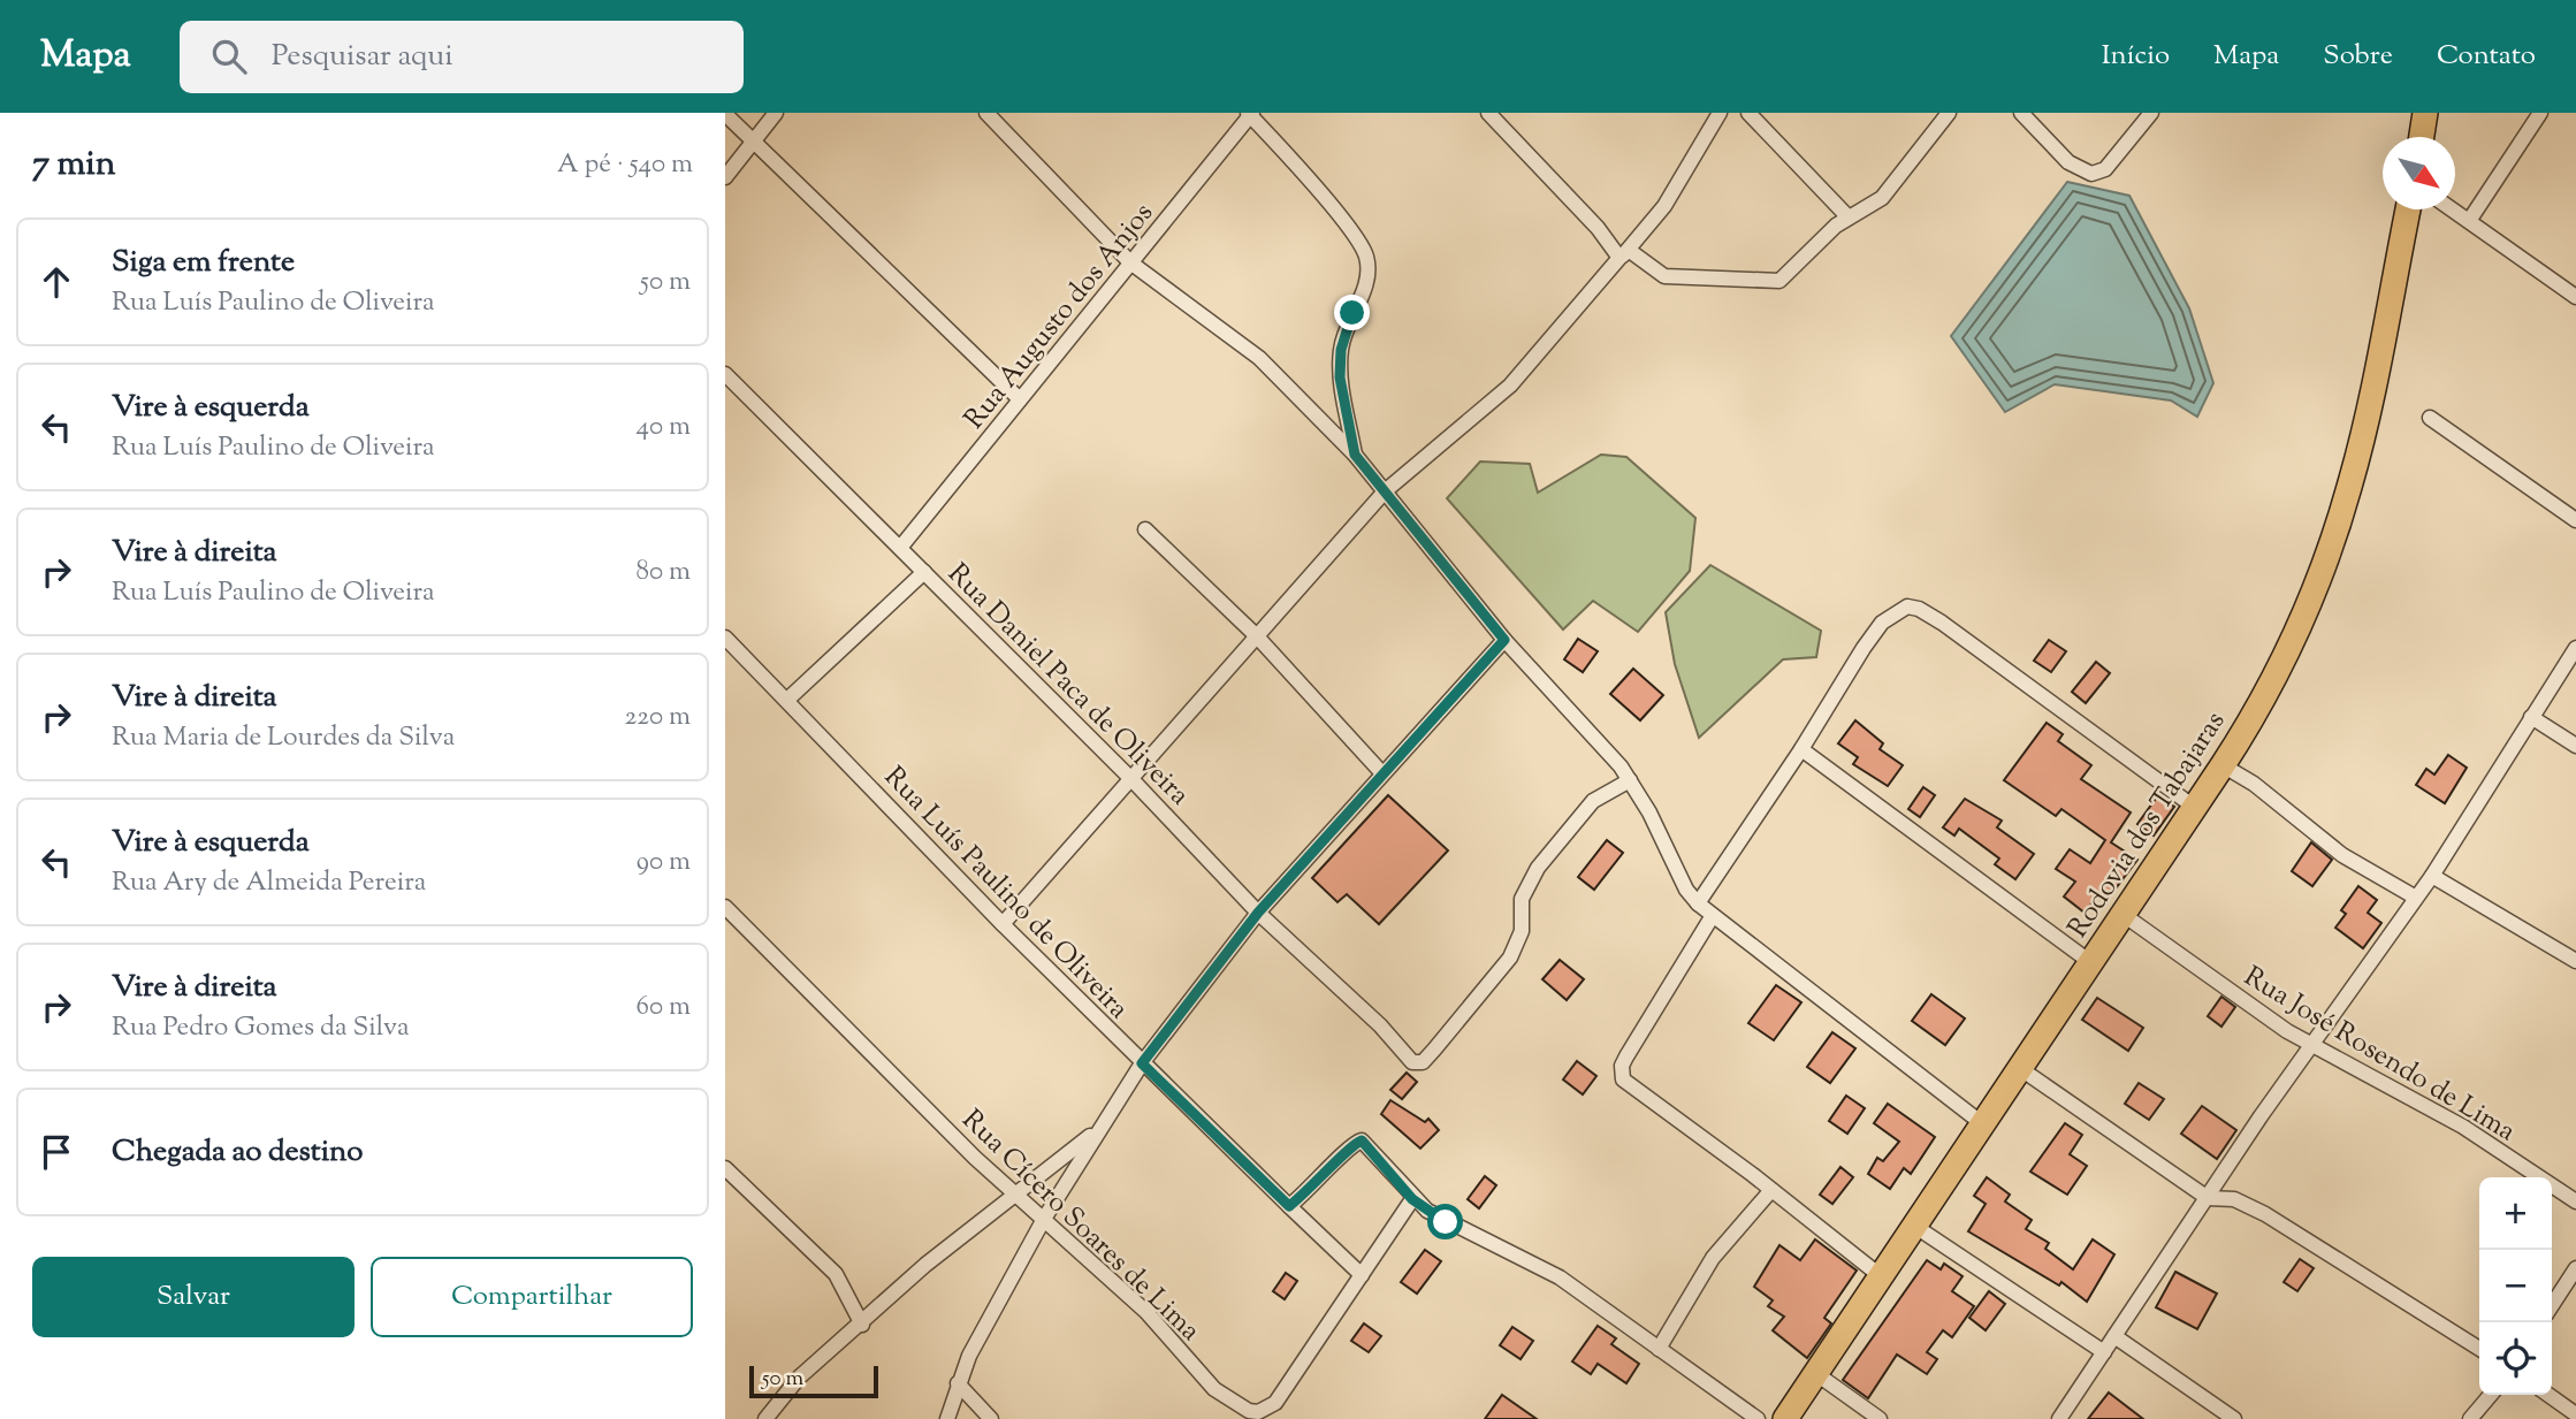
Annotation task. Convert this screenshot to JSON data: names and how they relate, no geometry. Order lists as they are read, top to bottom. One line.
{"streets":{"main road":["Rodovia dos Tabajaras"],"street":["Rua Augusto dos Anjos","Rua Daniel Paca de Oliveira","Rua Luís Paulino de Oliveira","Rua José Rosendo de Lima","Rua Cícero Soares de Lima"]},"crossings":[["Rua Augusto dos Anjos","Rua Daniel Paca de Oliveira"],["Rodovia dos Tabajaras","Rua José Rosendo de Lima"],["Rua Luís Paulino de Oliveira","Rua Cícero Soares de Lima"]],"scale_bar":"50 m","north":"bottom right","page":{"header":"Mapa","search":"Pesquisar aqui","nav":["Início","Mapa","Sobre","Contato"],"heading":["7 min","A pé · 540 m"],"list":[["Siga em frente","Rua Luís Paulino de Oliveira","50 m"],["Vire à esquerda","Rua Luís Paulino de Oliveira","40 m"],["Vire à direita","Rua Luís Paulino de Oliveira","80 m"],["Vire à direita","Rua Maria de Lourdes da Silva","220 m"],["Vire à esquerda","Rua Ary de Almeida Pereira","90 m"],["Vire à direita","Rua Pedro Gomes da Silva","60 m"],"Chegada ao destino"],"map_buttons":["+","−"],"buttons":["Salvar","Compartilhar"],"scale":"50 m"}}
